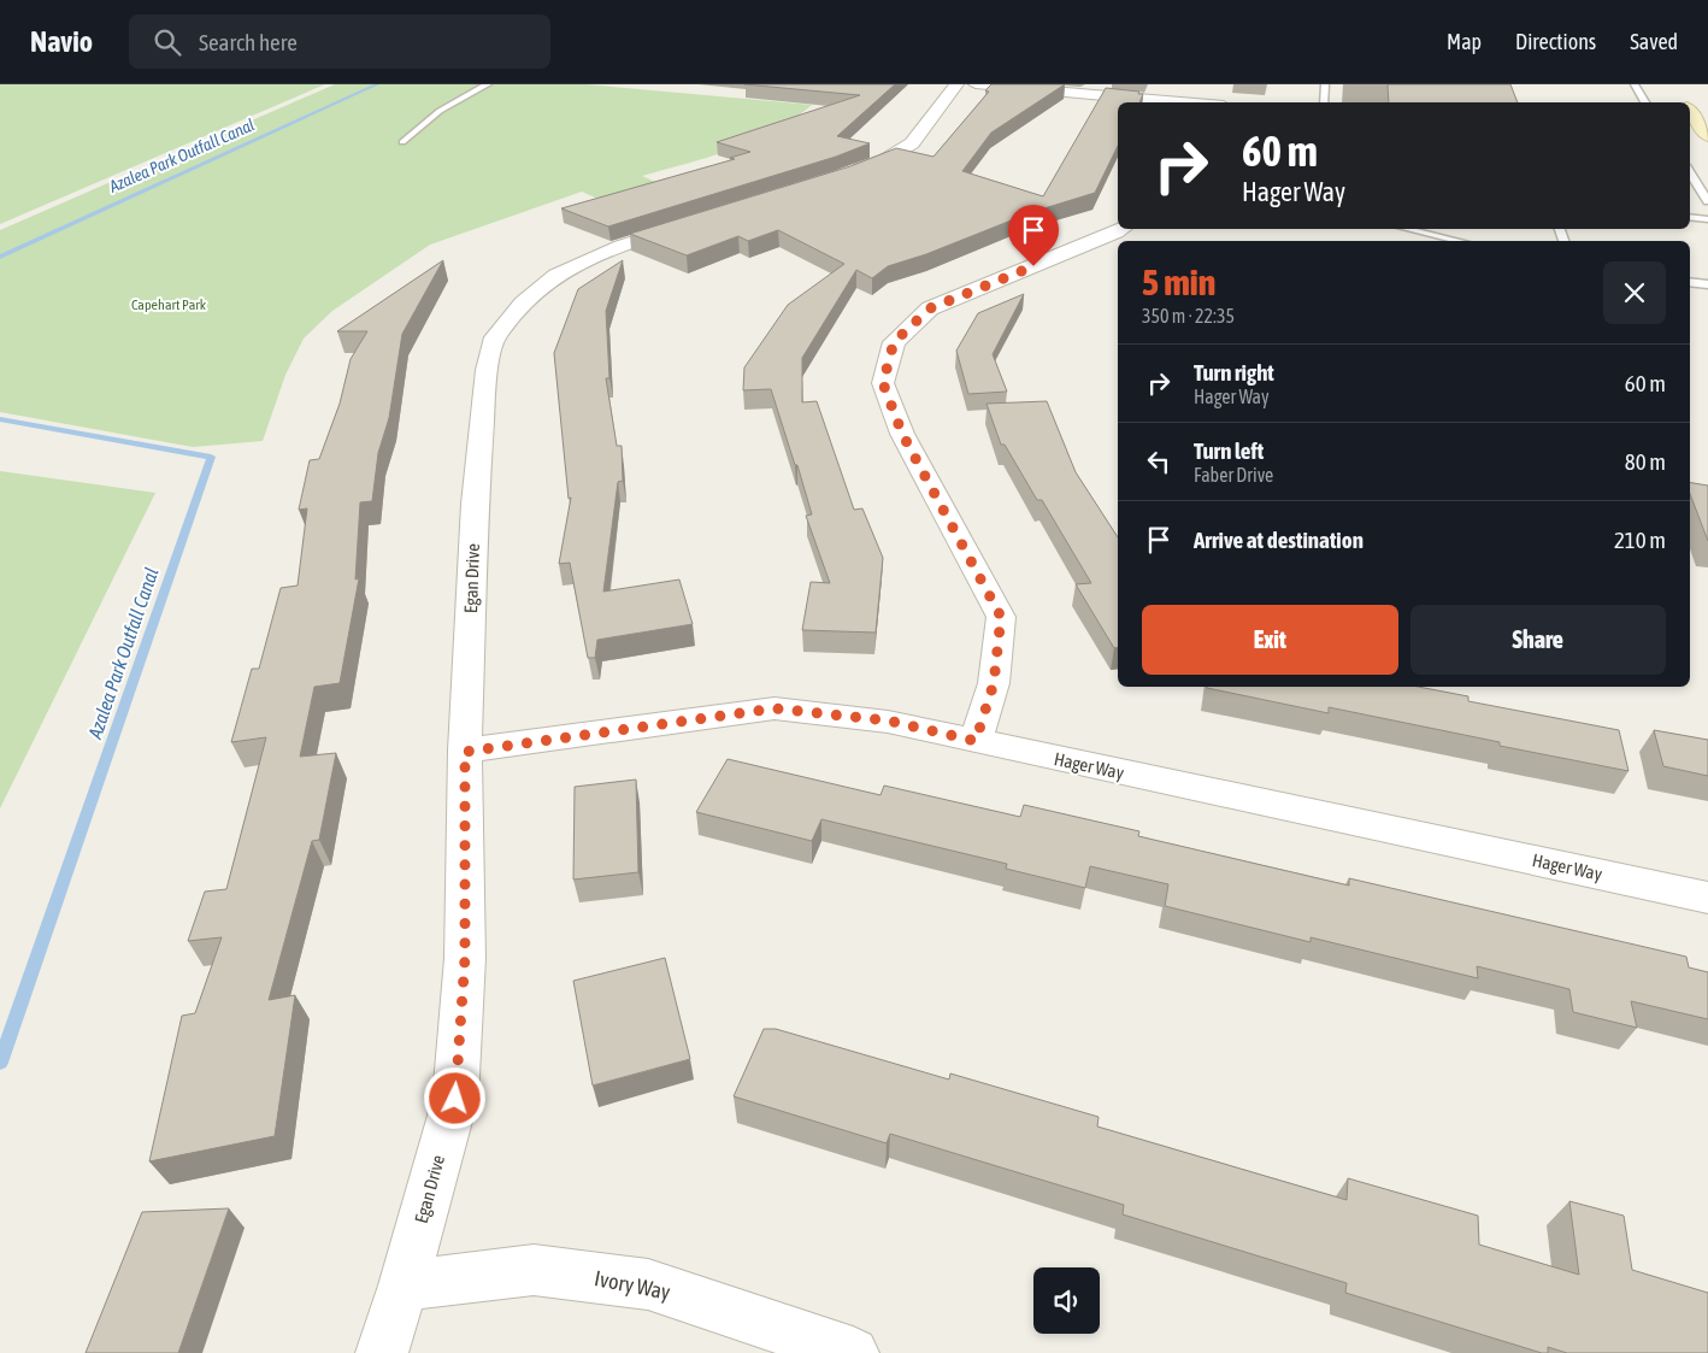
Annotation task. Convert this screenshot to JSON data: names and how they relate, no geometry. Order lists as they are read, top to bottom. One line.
{"streets":{"street":["Egan Drive","Hager Way","Ivory Way"]},"crossings":[["Egan Drive","Hager Way"],["Egan Drive","Ivory Way"]],"water":["Azalea Park Outfall Canal"],"parks":["Capehart Park"],"page":{"header":"Navio","search":"Search here","nav":["Map","Directions","Saved"],"turn":["60 m","Hager Way"],"heading":["5 min","350 m · 22:35"],"list":[{"name":"Turn right","note":"Hager Way","value":"60 m"},{"name":"Turn left","note":"Faber Drive","value":"80 m"},{"name":"Arrive at destination","value":"210 m"}],"buttons":["Exit","Share"]}}
